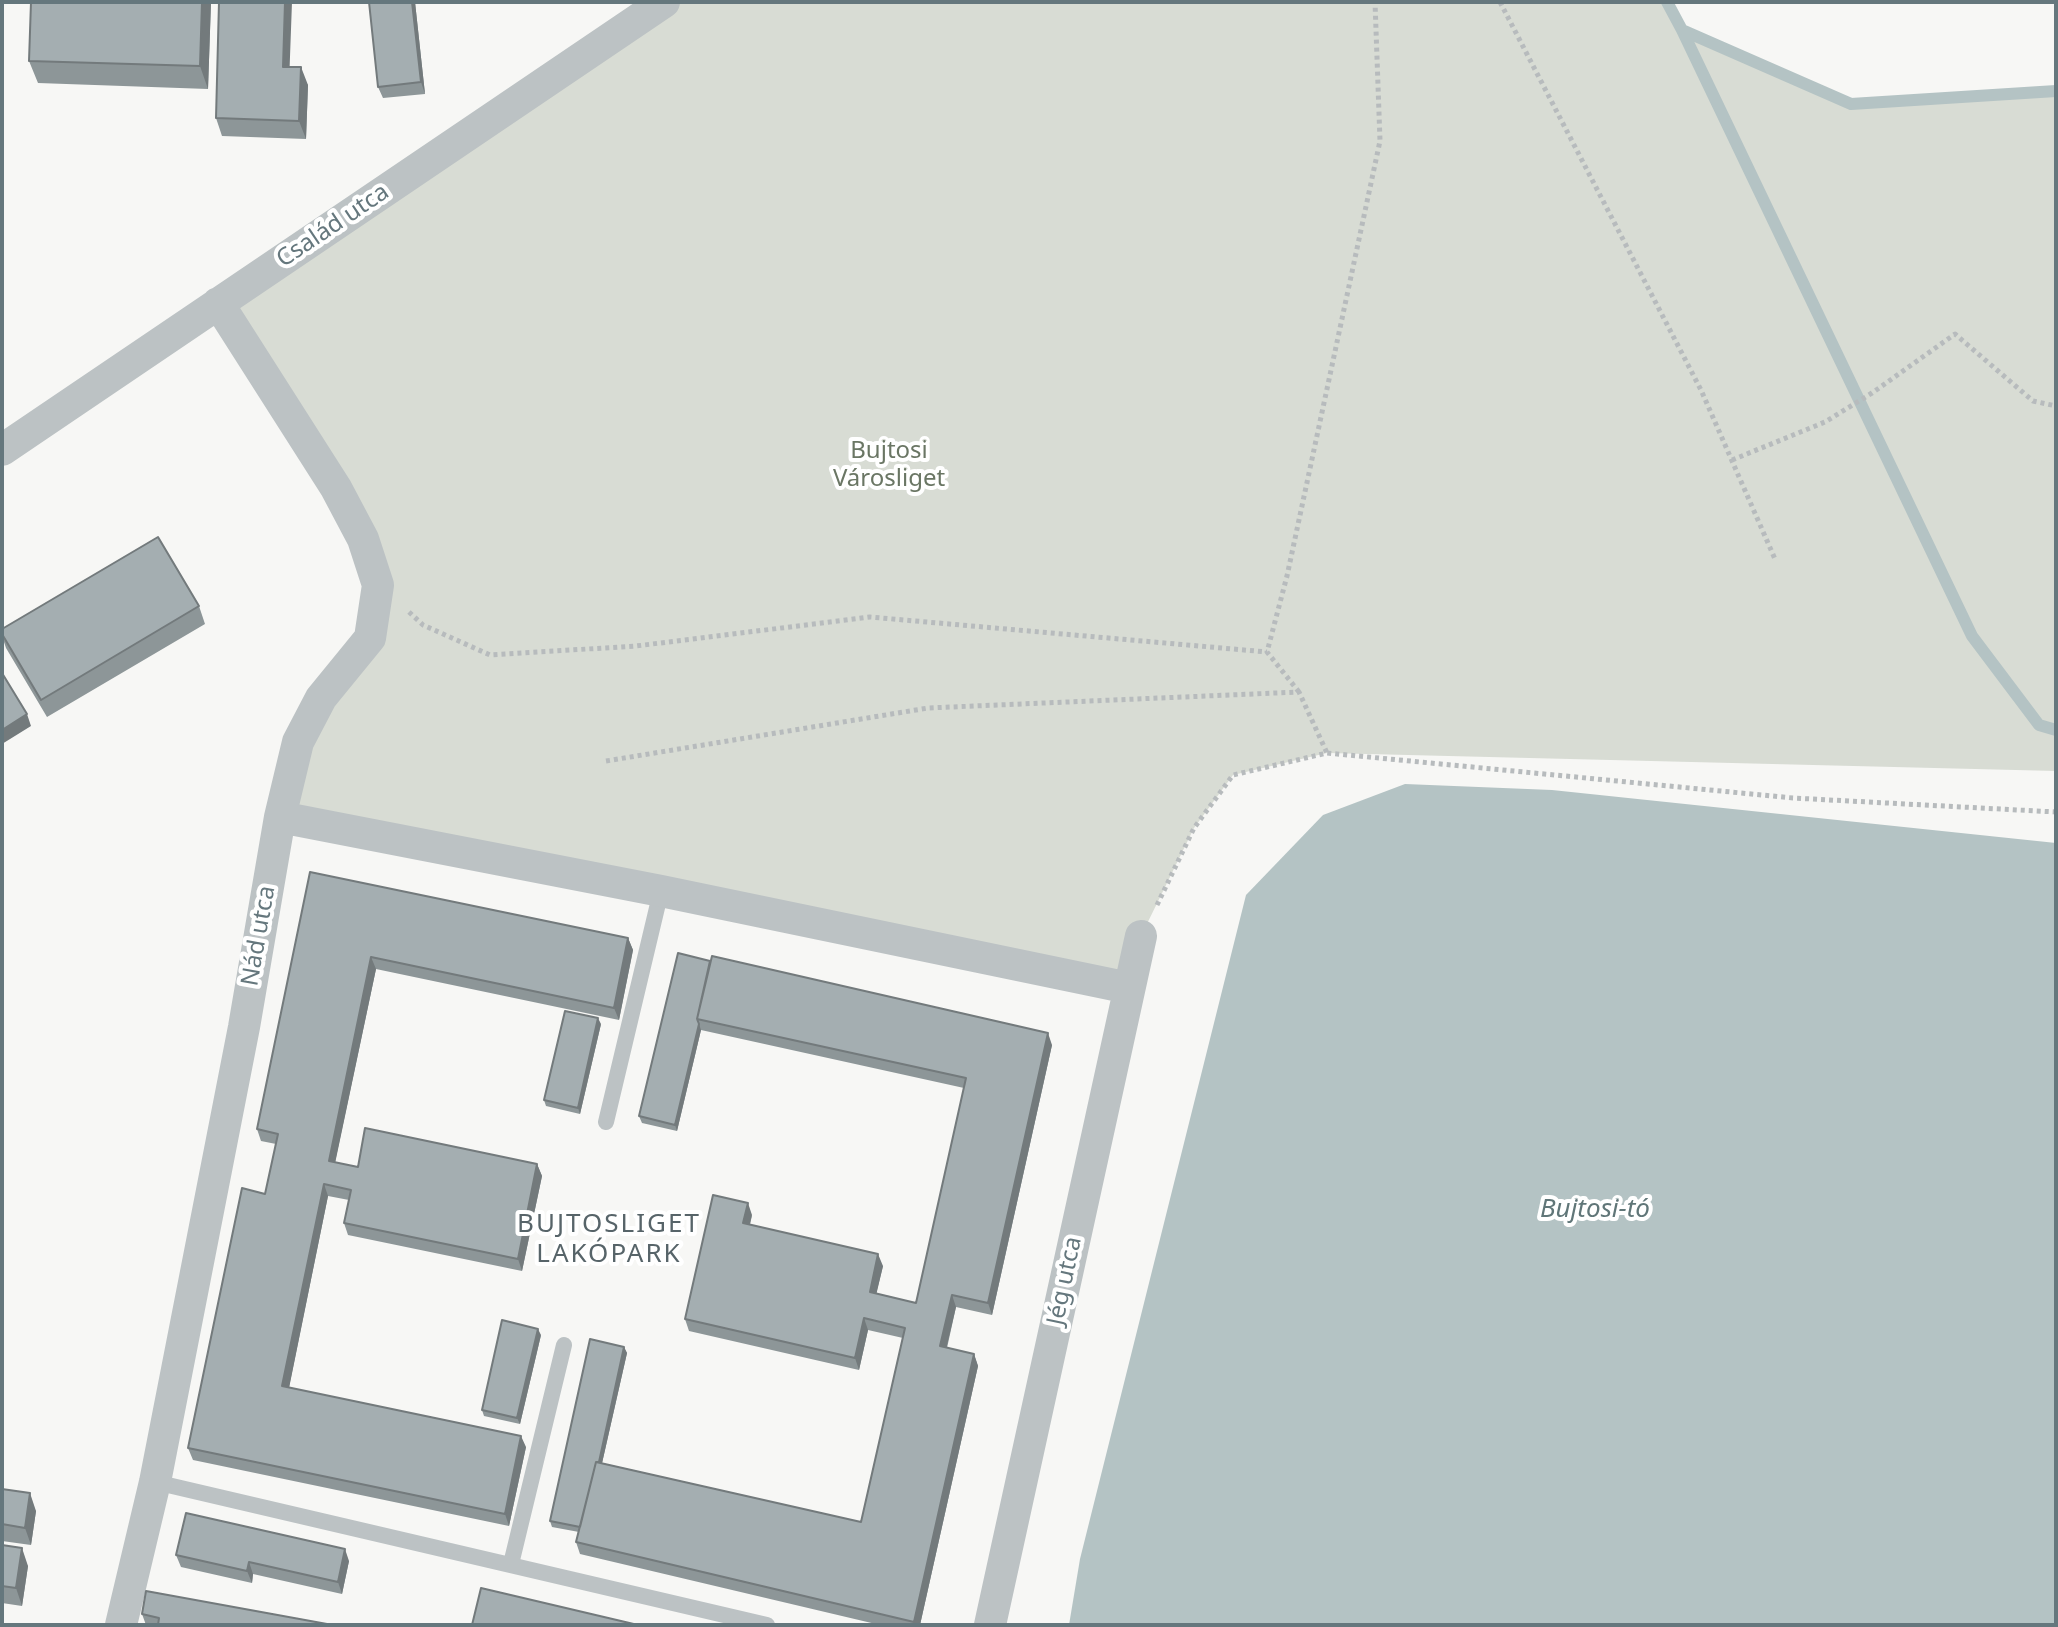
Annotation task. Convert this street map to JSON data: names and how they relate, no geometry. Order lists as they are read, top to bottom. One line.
{"streets":{"street":["Család utca","Nád utca","Jég utca"]},"crossings":[["Család utca","Nád utca"]],"districts":["BUJTOSLIGET LAKÓPARK"],"water":["Bujtosi-tó"],"parks":["Bujtosi Városliget"]}
